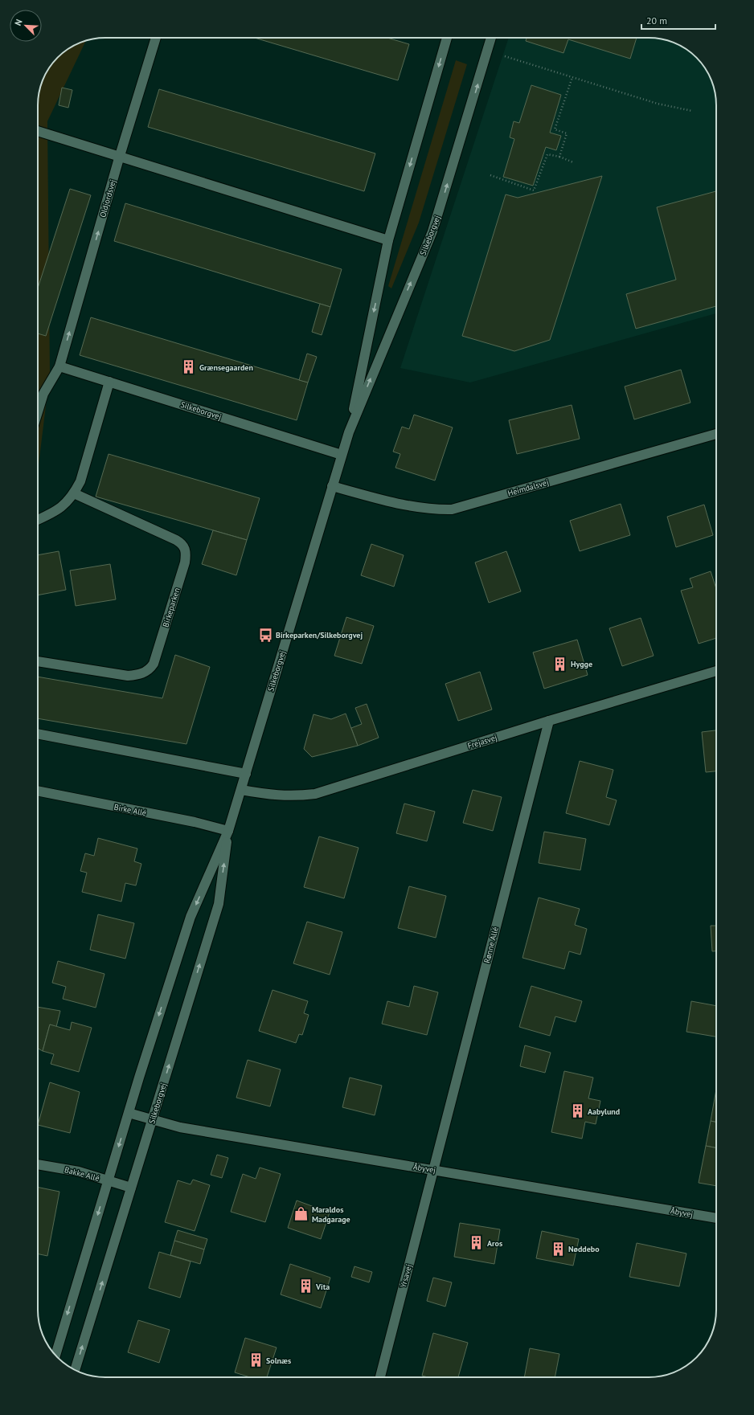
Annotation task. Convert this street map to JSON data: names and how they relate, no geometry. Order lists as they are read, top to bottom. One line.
{"streets":{"street":["Oldjordsvej","Silkeborgvej","Heimdalsvej","Birkeparken","Frejasvej","Birke Allé","Rønne Allé","Åbyvej","Bakke Allé","Yrsavej"]},"crossings":[["Oldjordsvej","Silkeborgvej"],["Silkeborgvej","Heimdalsvej"],["Silkeborgvej","Frejasvej"],["Silkeborgvej","Birke Allé"],["Silkeborgvej","Åbyvej"],["Silkeborgvej","Bakke Allé"],["Frejasvej","Rønne Allé"],["Rønne Allé","Åbyvej"],["Rønne Allé","Yrsavej"],["Åbyvej","Yrsavej"]],"one_way":["Oldjordsvej"],"places":{"building":["Grænsegaarden","Hygge","Aabylund","Aros","Nøddebo","Vita","Solnæs"],"bus stop":["Birkeparken/Silkeborgvej"],"shop":["Maraldos Madgarage"]},"scale_bar":"20 m","north":"top left"}
